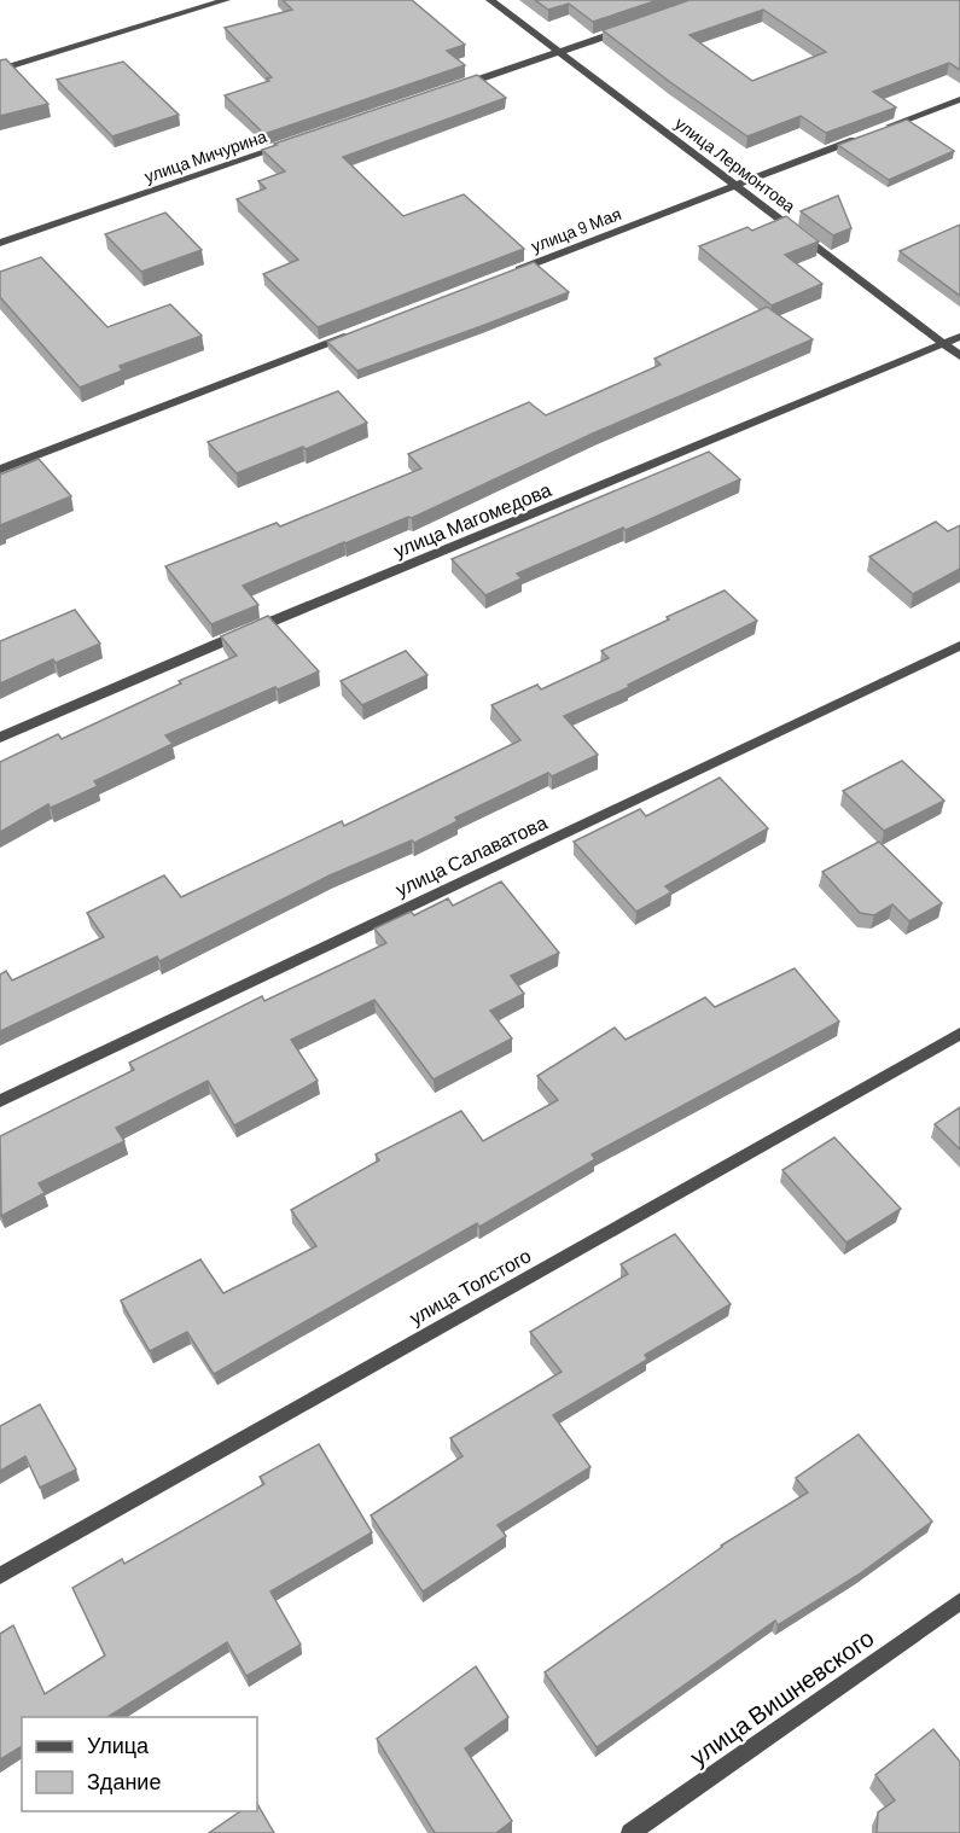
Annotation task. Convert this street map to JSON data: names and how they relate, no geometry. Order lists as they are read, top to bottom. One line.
{"streets":{"street":["улица Мичурина","улица Лермонтова","улица 9 Мая","улица Магомедова","улица Салаватова","улица Толстого","улица Вишневского"]},"crossings":[["улица Лермонтова","улица 9 Мая"],["улица Лермонтова","улица Магомедова"]],"legend":["Улица","Здание"]}
